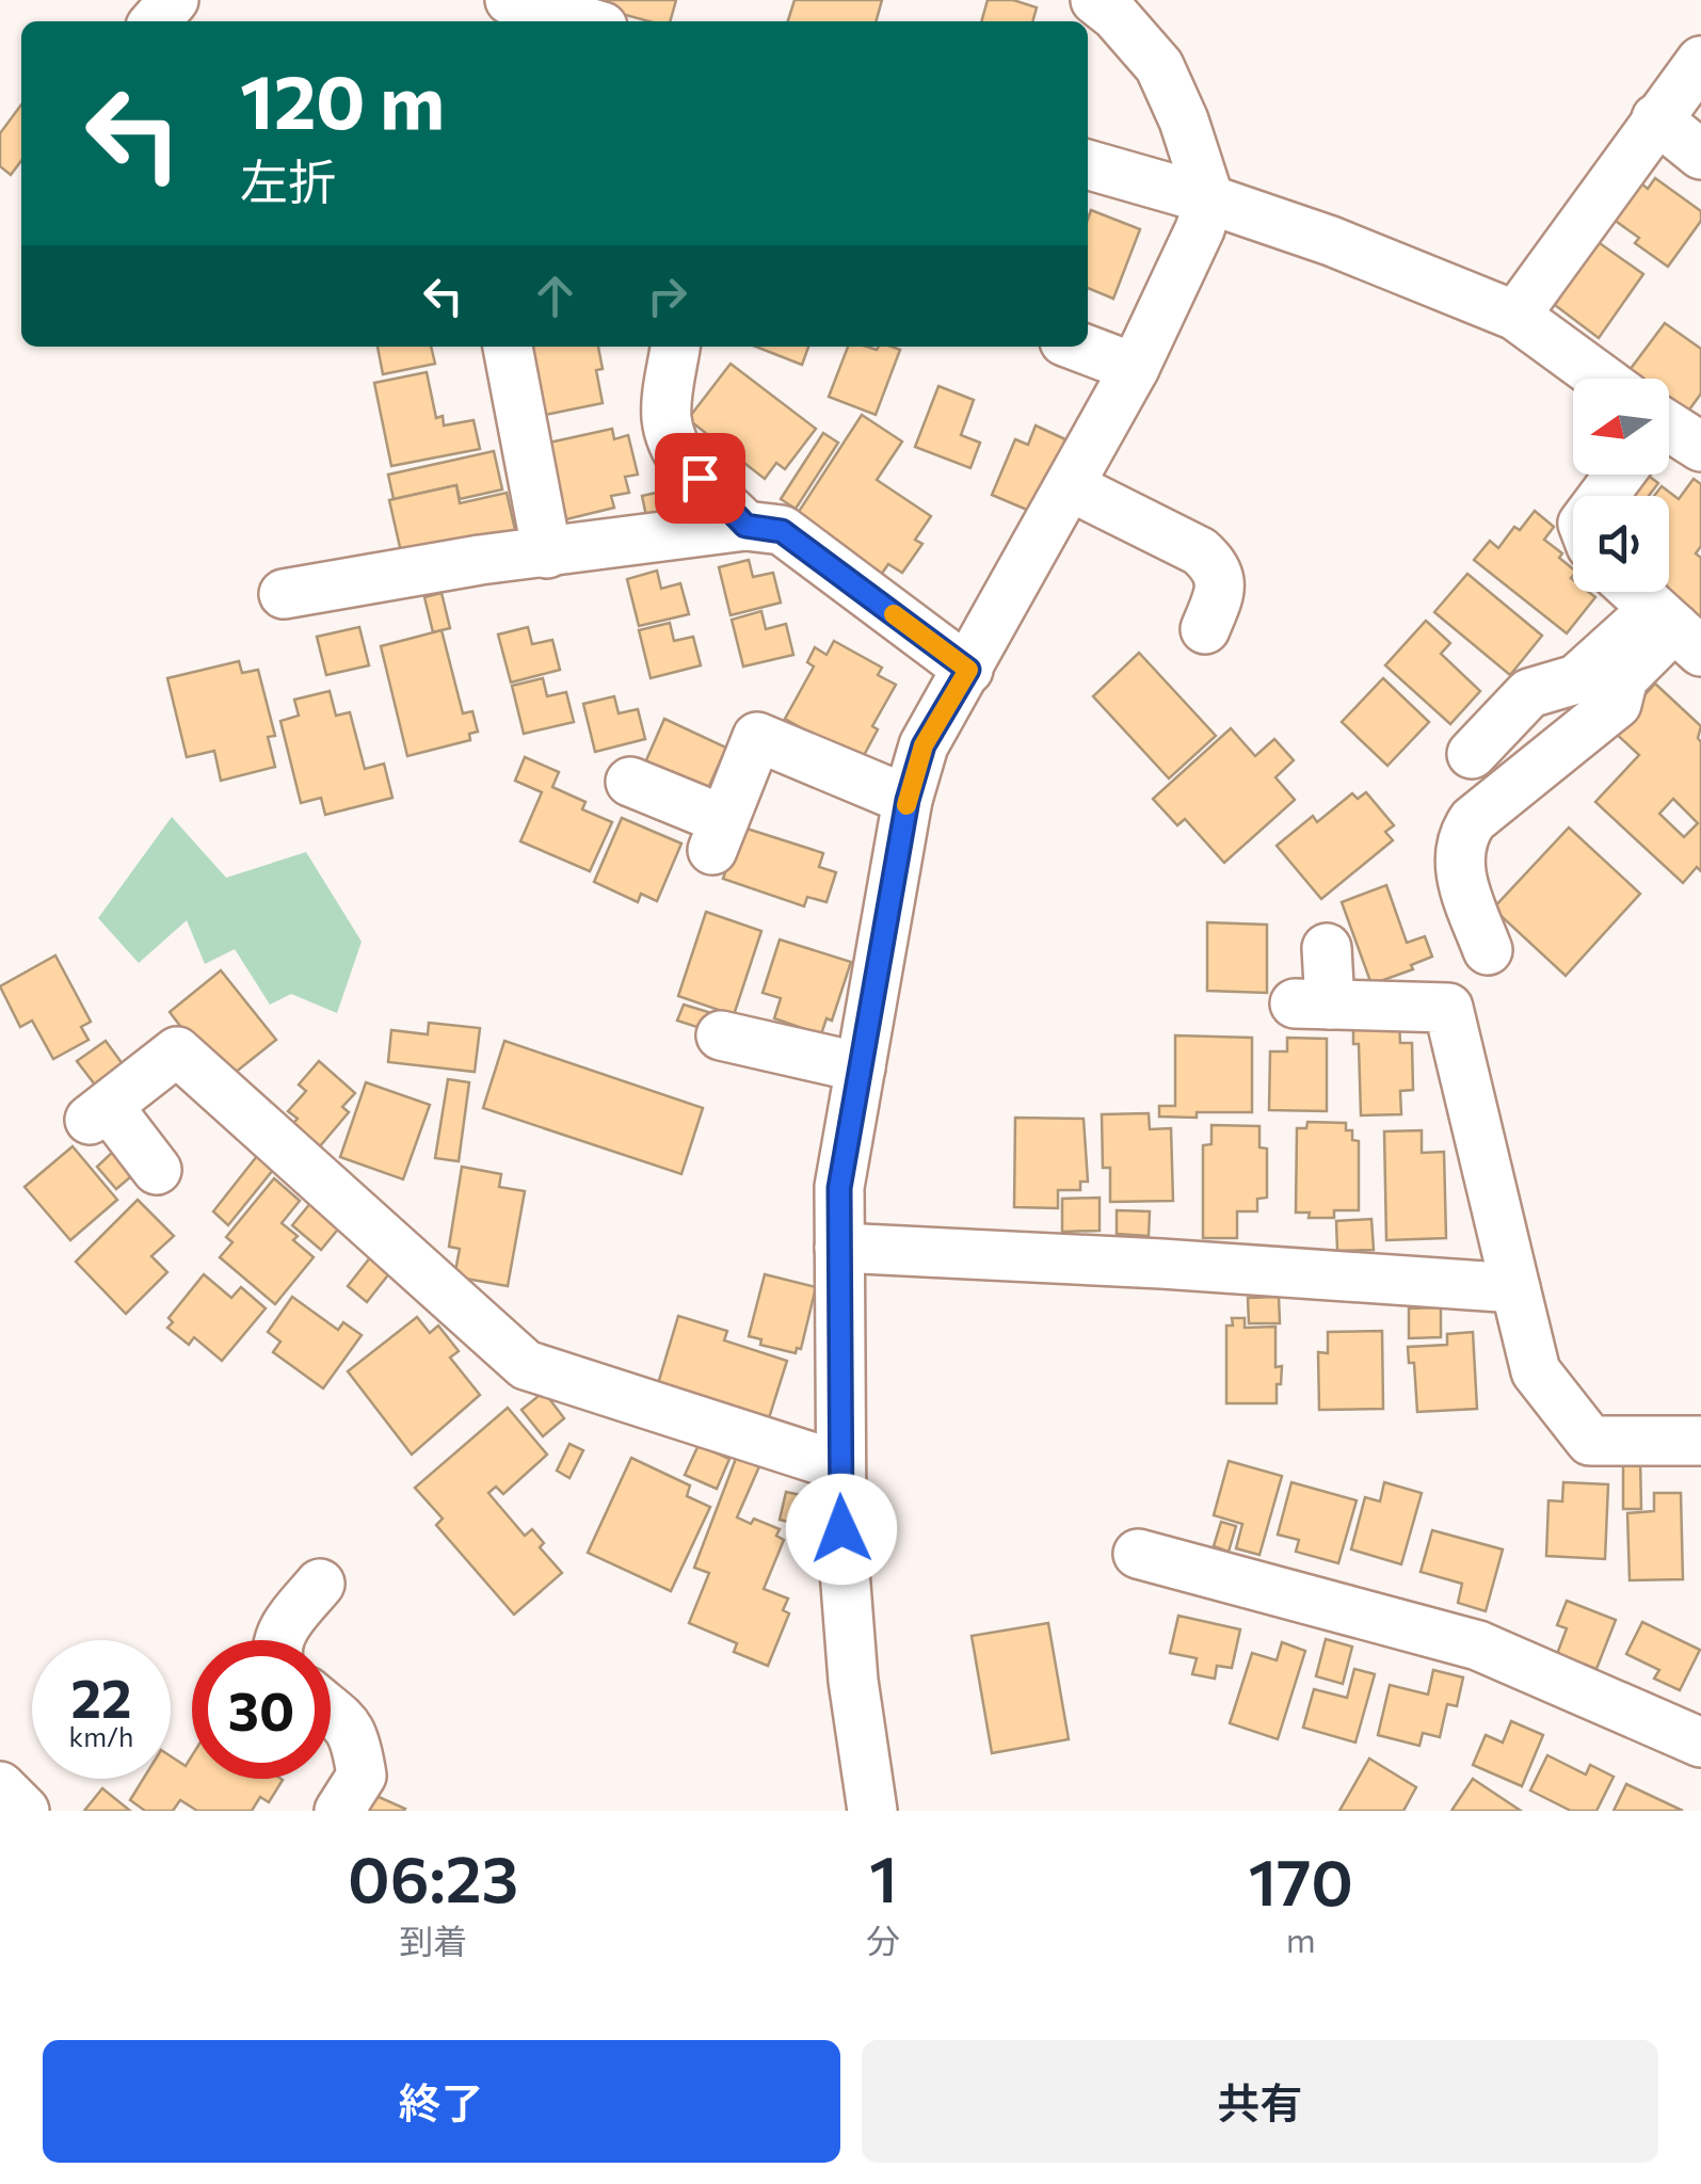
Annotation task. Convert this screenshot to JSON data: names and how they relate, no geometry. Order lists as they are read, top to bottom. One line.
{"north":"left","page":{"turn":["120 m","左折"],"speed":"22 km/h","limit":"30","eta":["06:23","到着","1","分","170","m"],"buttons":["終了","共有"]}}
